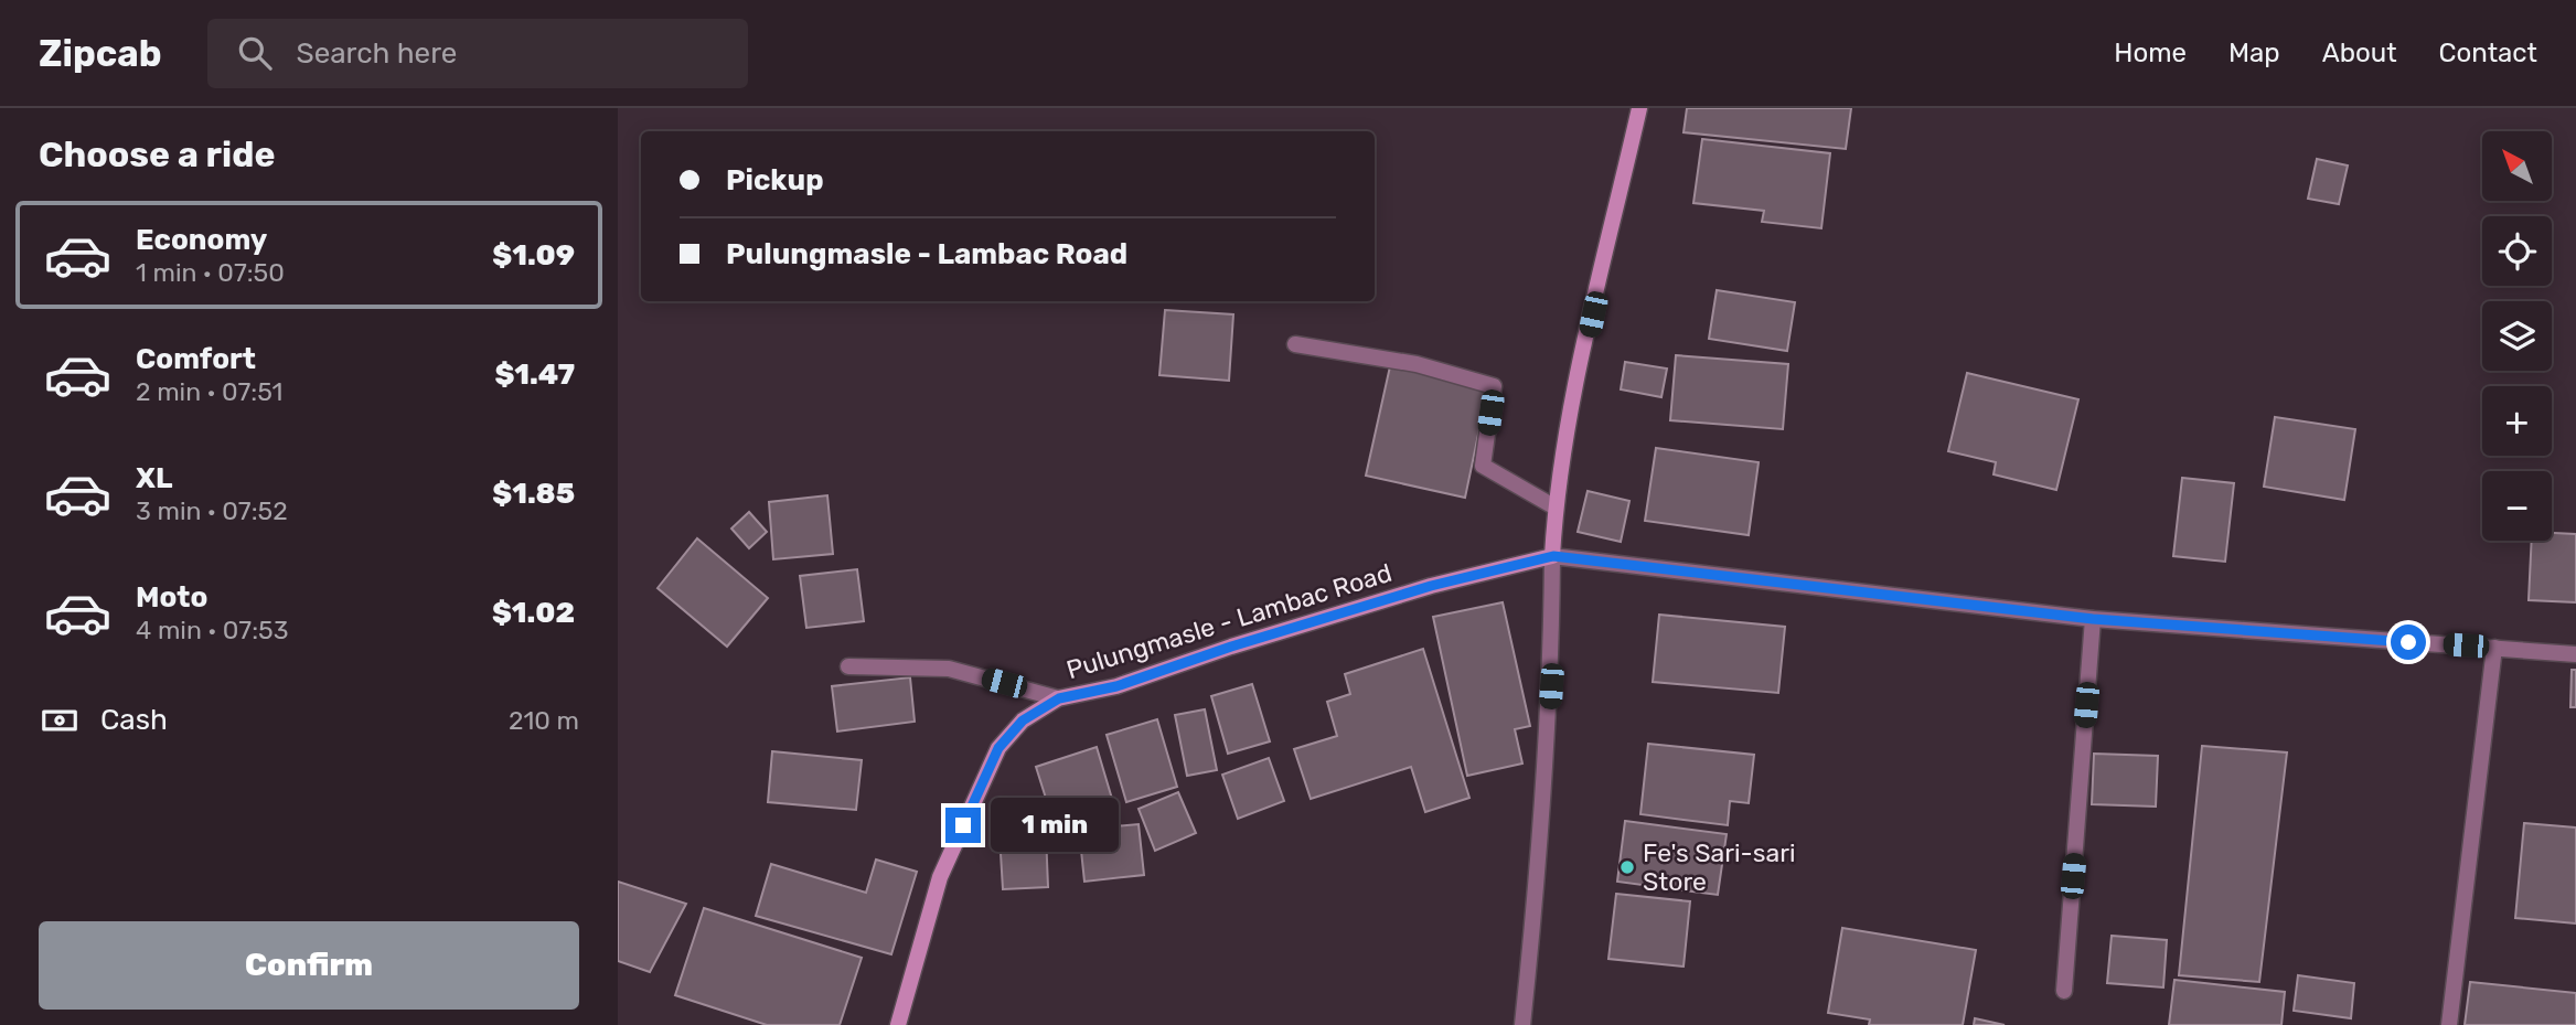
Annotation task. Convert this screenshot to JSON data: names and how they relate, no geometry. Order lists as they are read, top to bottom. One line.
{"streets":{"street":["Pulungmasle - Lambac Road"]},"places":["Fe's Sari-sari Store"],"north":"top left","page":{"header":"Zipcab","search":"Search here","nav":["Home","Map","About","Contact"],"heading":"Choose a ride","map_buttons":["+","−"],"banner":["Pickup","Pulungmasle - Lambac Road"],"list":[{"name":"Economy","note":"1 min · 07:50","value":"$1.09"},{"name":"Comfort","note":"2 min · 07:51","value":"$1.47"},{"name":"XL","note":"3 min · 07:52","value":"$1.85"},{"name":"Moto","note":"4 min · 07:53","value":"$1.02"}],"pay":["Cash","210 m"],"bubble":"1 min","buttons":"Confirm"}}
